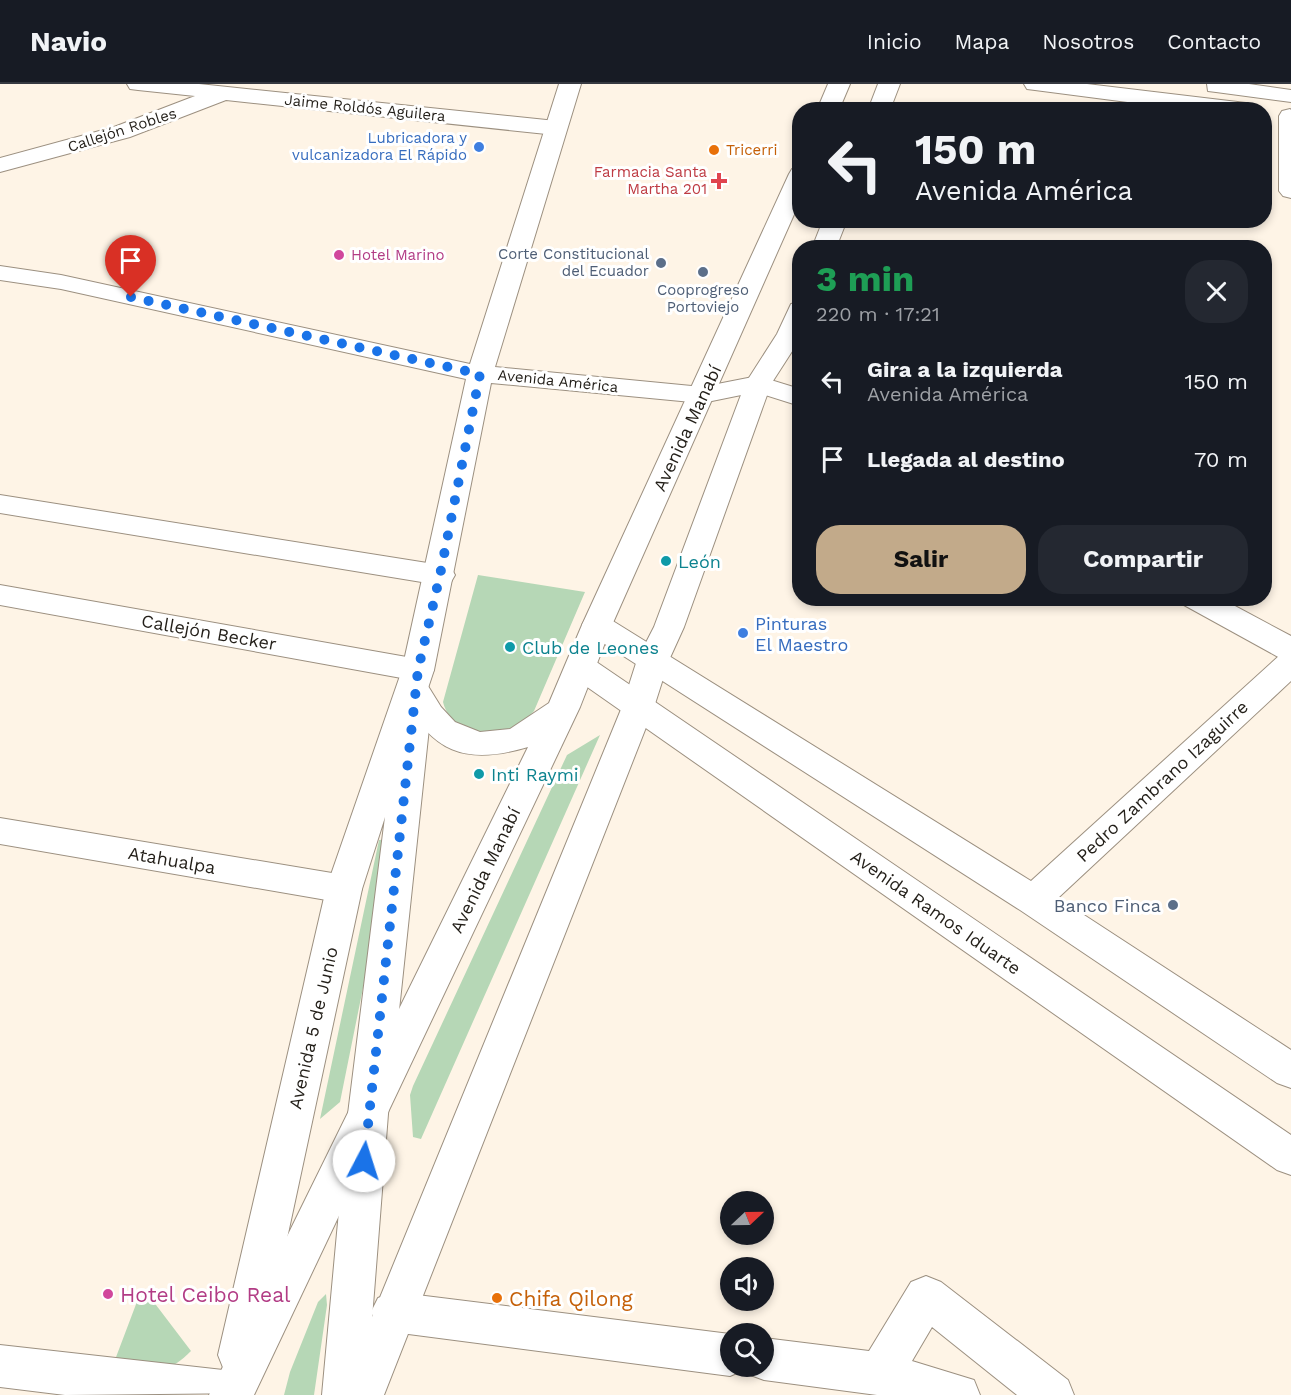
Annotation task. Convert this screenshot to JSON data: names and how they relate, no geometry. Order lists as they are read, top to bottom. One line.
{"streets":{"street":["Jaime Roldós Aguilera","Callejón Robles","Avenida América","Avenida Manabí","Callejón Becker","Pedro Zambrano Izaguirre","Atahualpa","Avenida Ramos Iduarte","Avenida 5 de Junio"]},"crossings":[["Jaime Roldós Aguilera","Callejón Robles"],["Jaime Roldós Aguilera","Avenida 5 de Junio"],["Avenida América","Avenida Manabí"],["Avenida América","Avenida 5 de Junio"],["Avenida Manabí","Avenida Ramos Iduarte"],["Avenida Manabí","Avenida 5 de Junio"],["Callejón Becker","Avenida 5 de Junio"],["Atahualpa","Avenida 5 de Junio"]],"places":{"other":["Lubricadora y vulcanizadora El Rápido","Tricerri","Hotel Marino","Corte Constitucional del Ecuador","Cooprogreso Portoviejo","León","Pinturas El Maestro","Club de Leones","Inti Raymi","Banco Finca","Hotel Ceibo Real","Chifa Qilong"],"health":["Farmacia Santa Martha 201"]},"north":"right","page":{"header":"Navio","nav":["Inicio","Mapa","Nosotros","Contacto"],"turn":["150 m","Avenida América"],"heading":["3 min","220 m · 17:21"],"list":[{"name":"Gira a la izquierda","note":"Avenida América","value":"150 m"},{"name":"Llegada al destino","value":"70 m"}],"buttons":["Salir","Compartir"]}}
